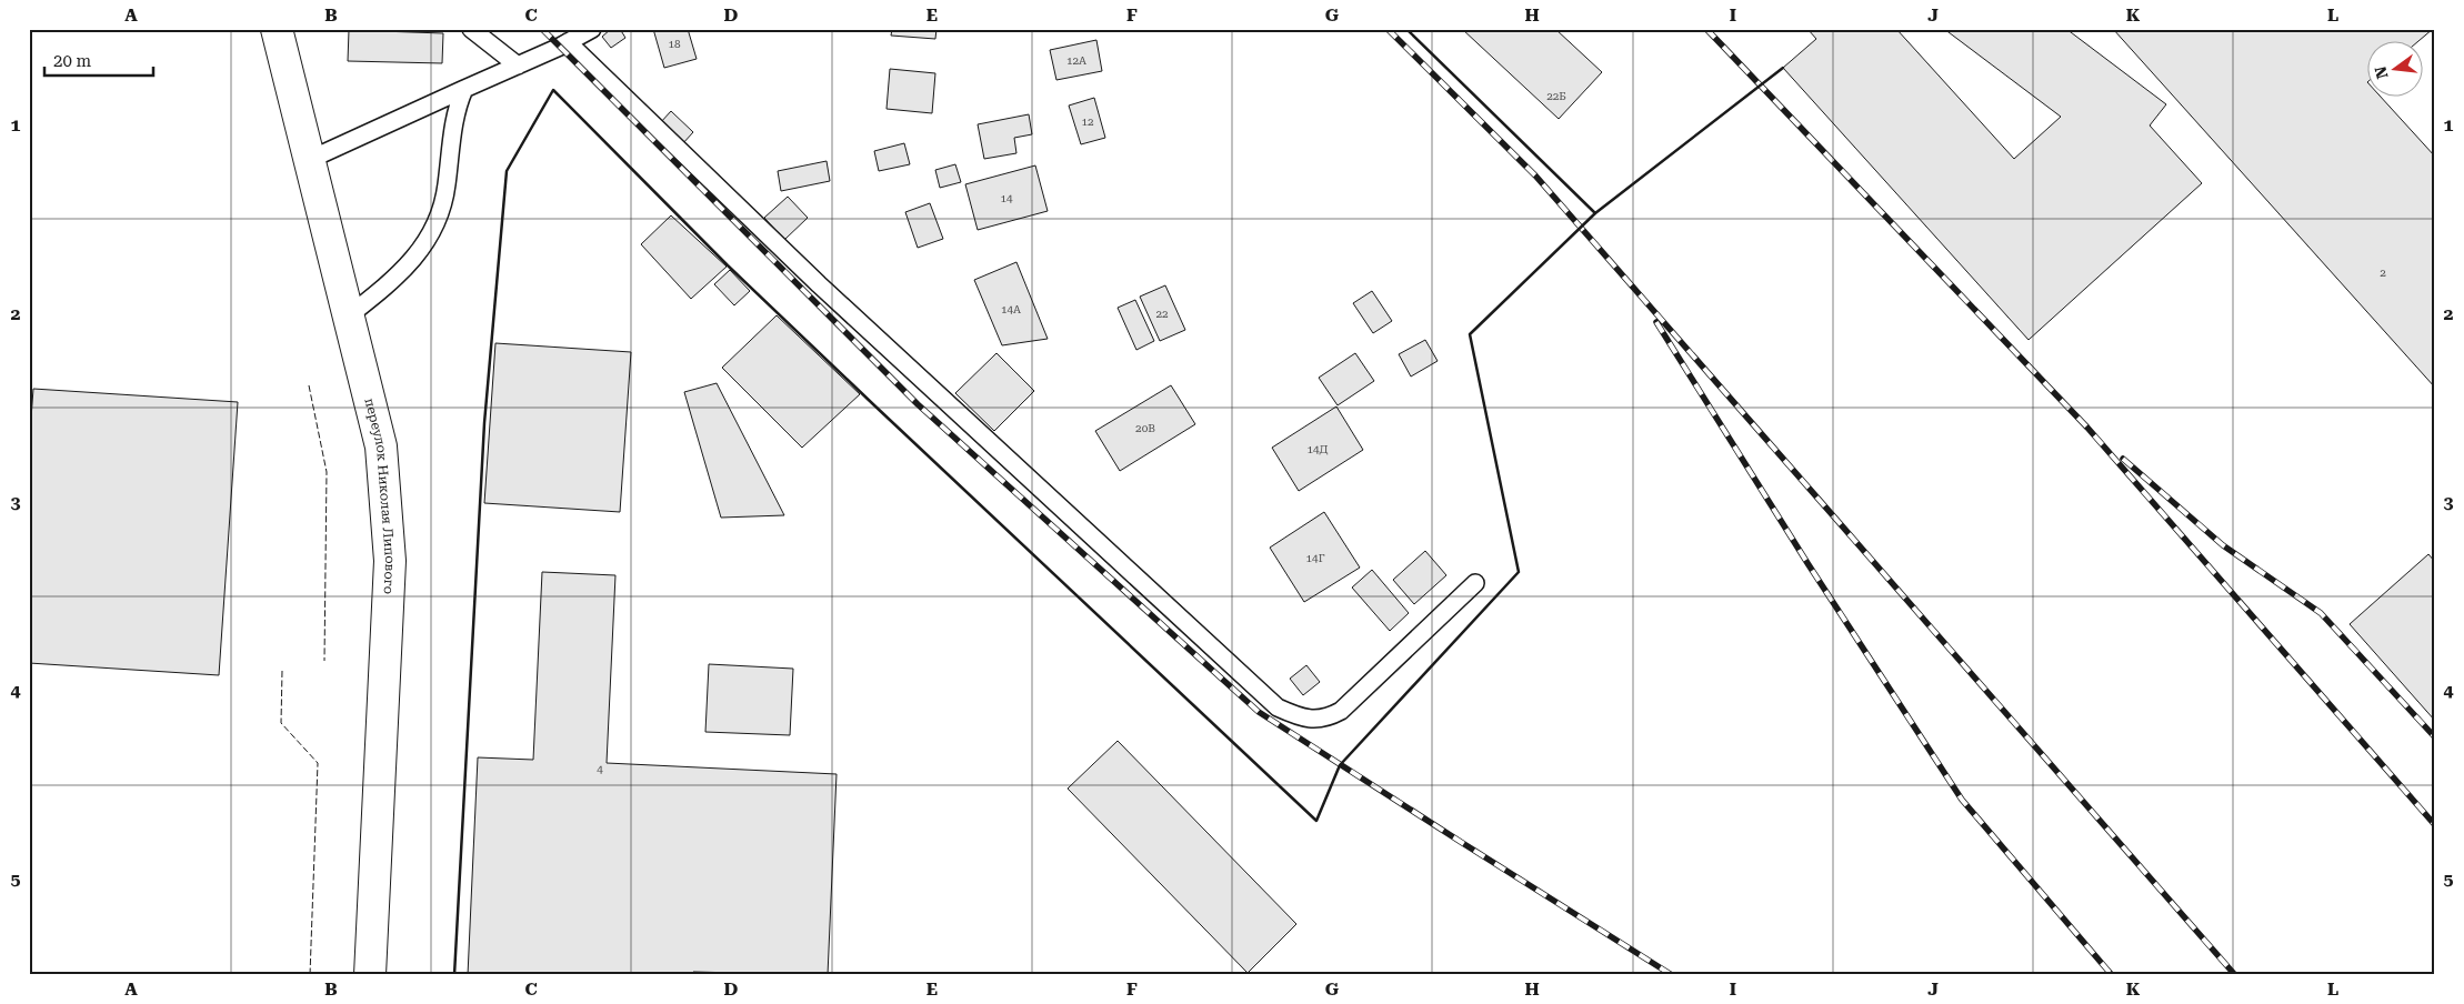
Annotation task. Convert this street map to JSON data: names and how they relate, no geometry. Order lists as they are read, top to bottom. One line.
{"streets":{"street":["переулок Николая Липового"]},"house_numbers":["18","12А","22Б","12","14","2","14А","22","20В","14Д","14Г","4"],"scale_bar":"20 m","north":"left","grid":{"columns":["A","B","C","D","E","F","G","H","I","J","K","L"],"rows":["1","2","3","4","5"]}}
